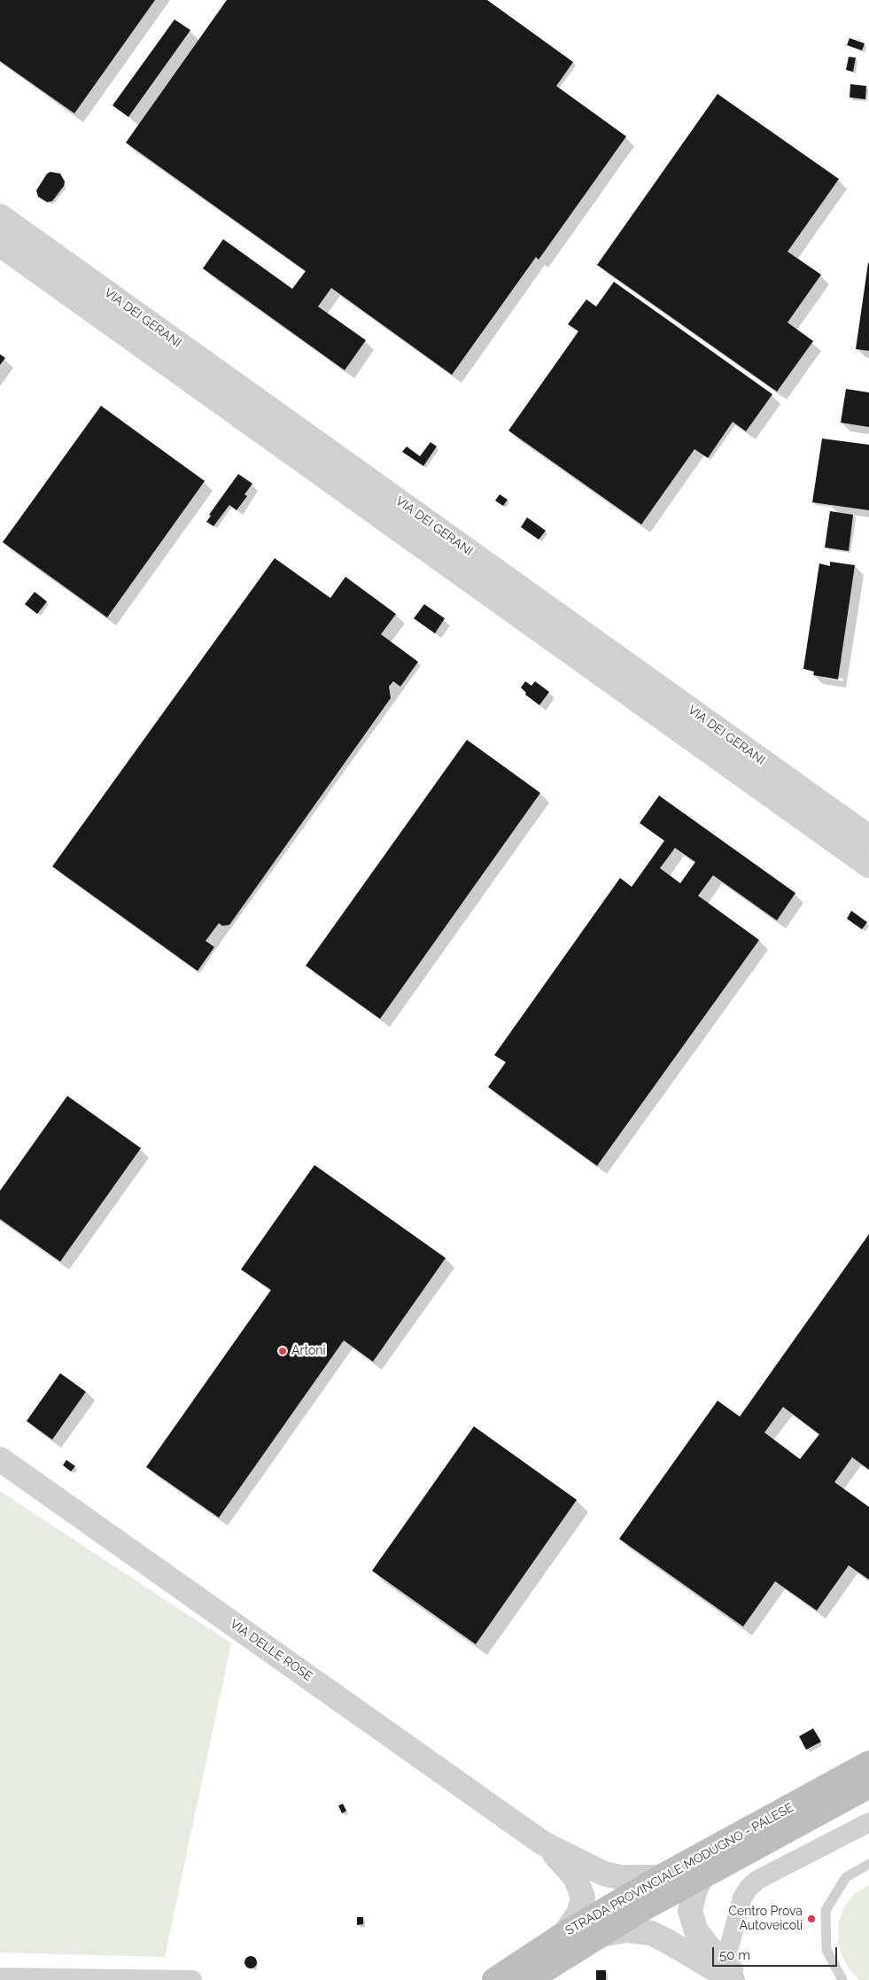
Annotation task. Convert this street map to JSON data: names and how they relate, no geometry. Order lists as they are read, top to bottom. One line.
{"streets":{"main road":["STRADA PROVINCIALE MODUGNO - PALESE"],"street":["VIA DEI GERANI","VIA DELLE ROSE"]},"places":["Artoni","Centro Prova Autoveicoli"],"scale_bar":"50 m"}
